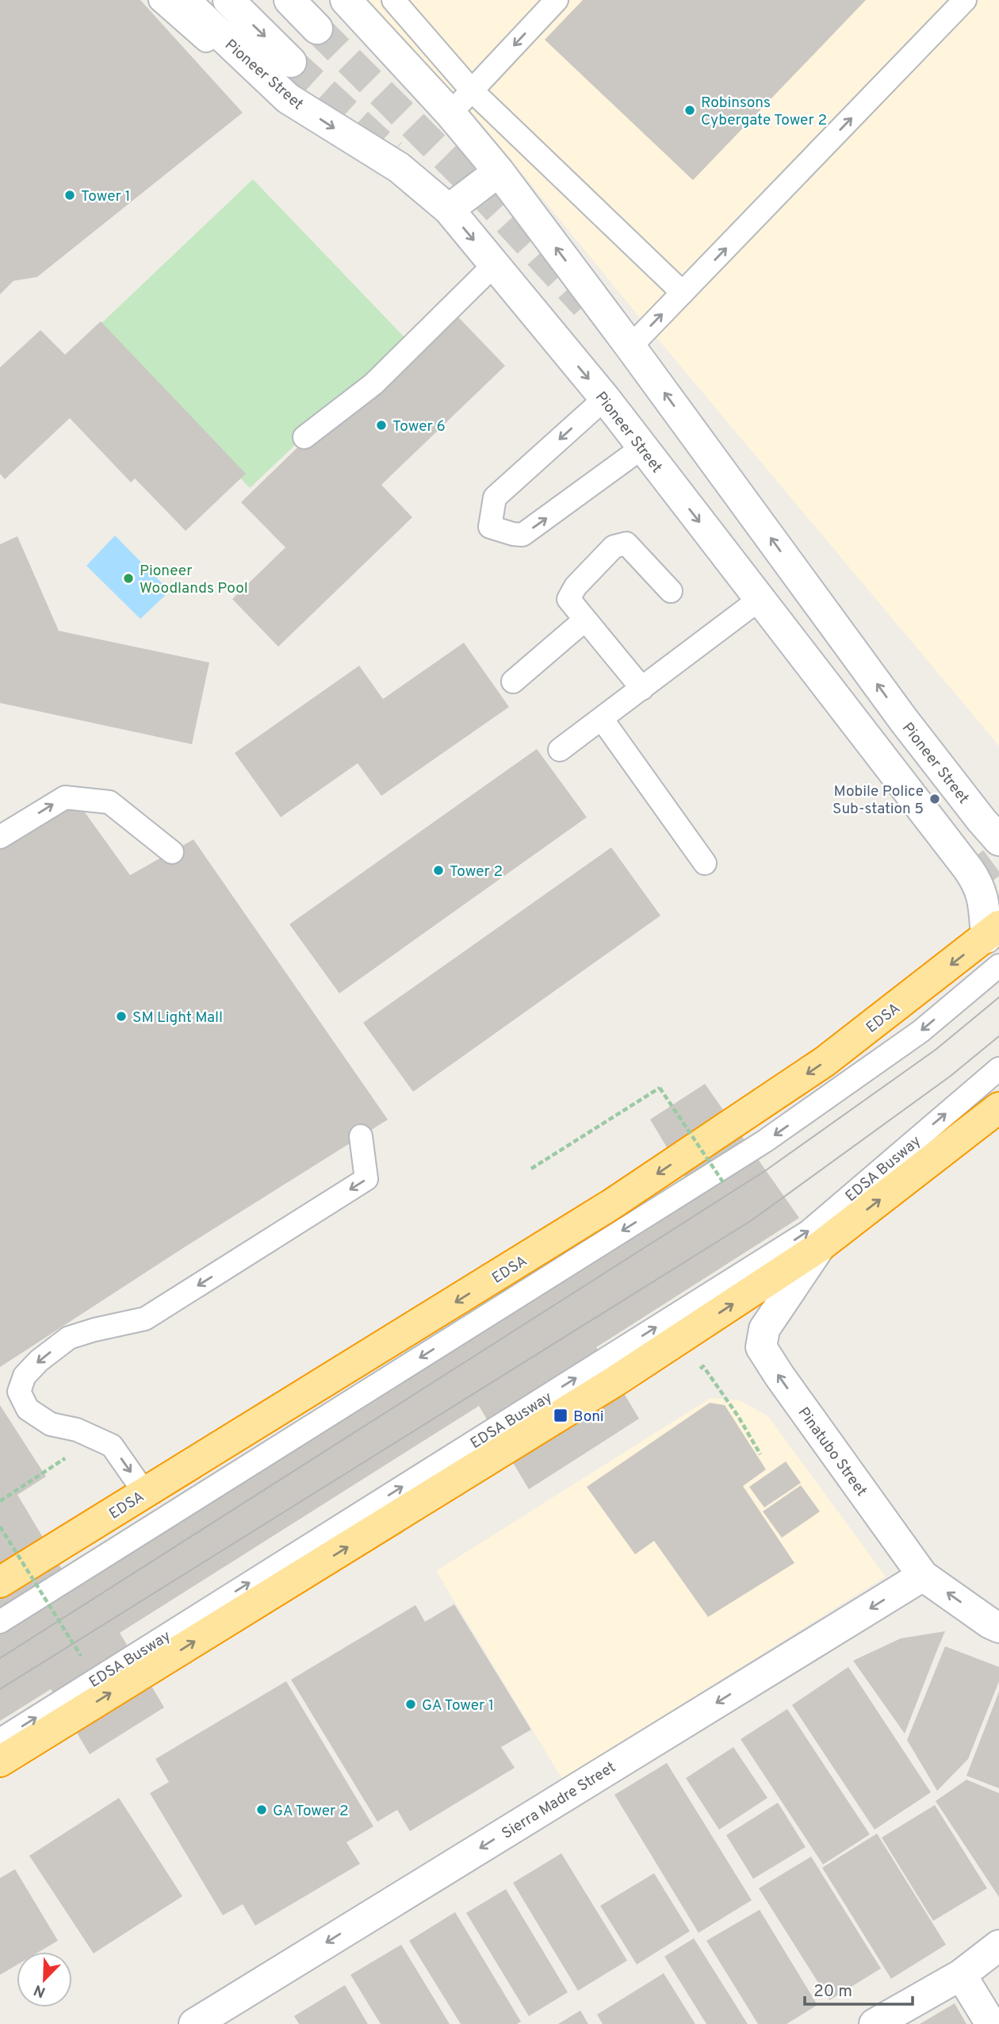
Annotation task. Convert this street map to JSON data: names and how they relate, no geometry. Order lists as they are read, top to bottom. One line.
{"streets":{"highway":["EDSA"],"main road":["Pioneer Street","Pinatubo Street","Sierra Madre Street"],"lane":["EDSA Busway"]},"crossings":[["Pioneer Street","EDSA"],["Pinatubo Street","Sierra Madre Street"]],"one_way":["Pinatubo Street","Sierra Madre Street"],"places":{"other":["Robinsons Cybergate Tower 2","Tower 1","Tower 6","Pioneer Woodlands Pool","Mobile Police Sub-station 5","Tower 2","SM Light Mall","GA Tower 1","GA Tower 2"],"transit":["Boni"]},"scale_bar":"20 m","north":"bottom left"}
